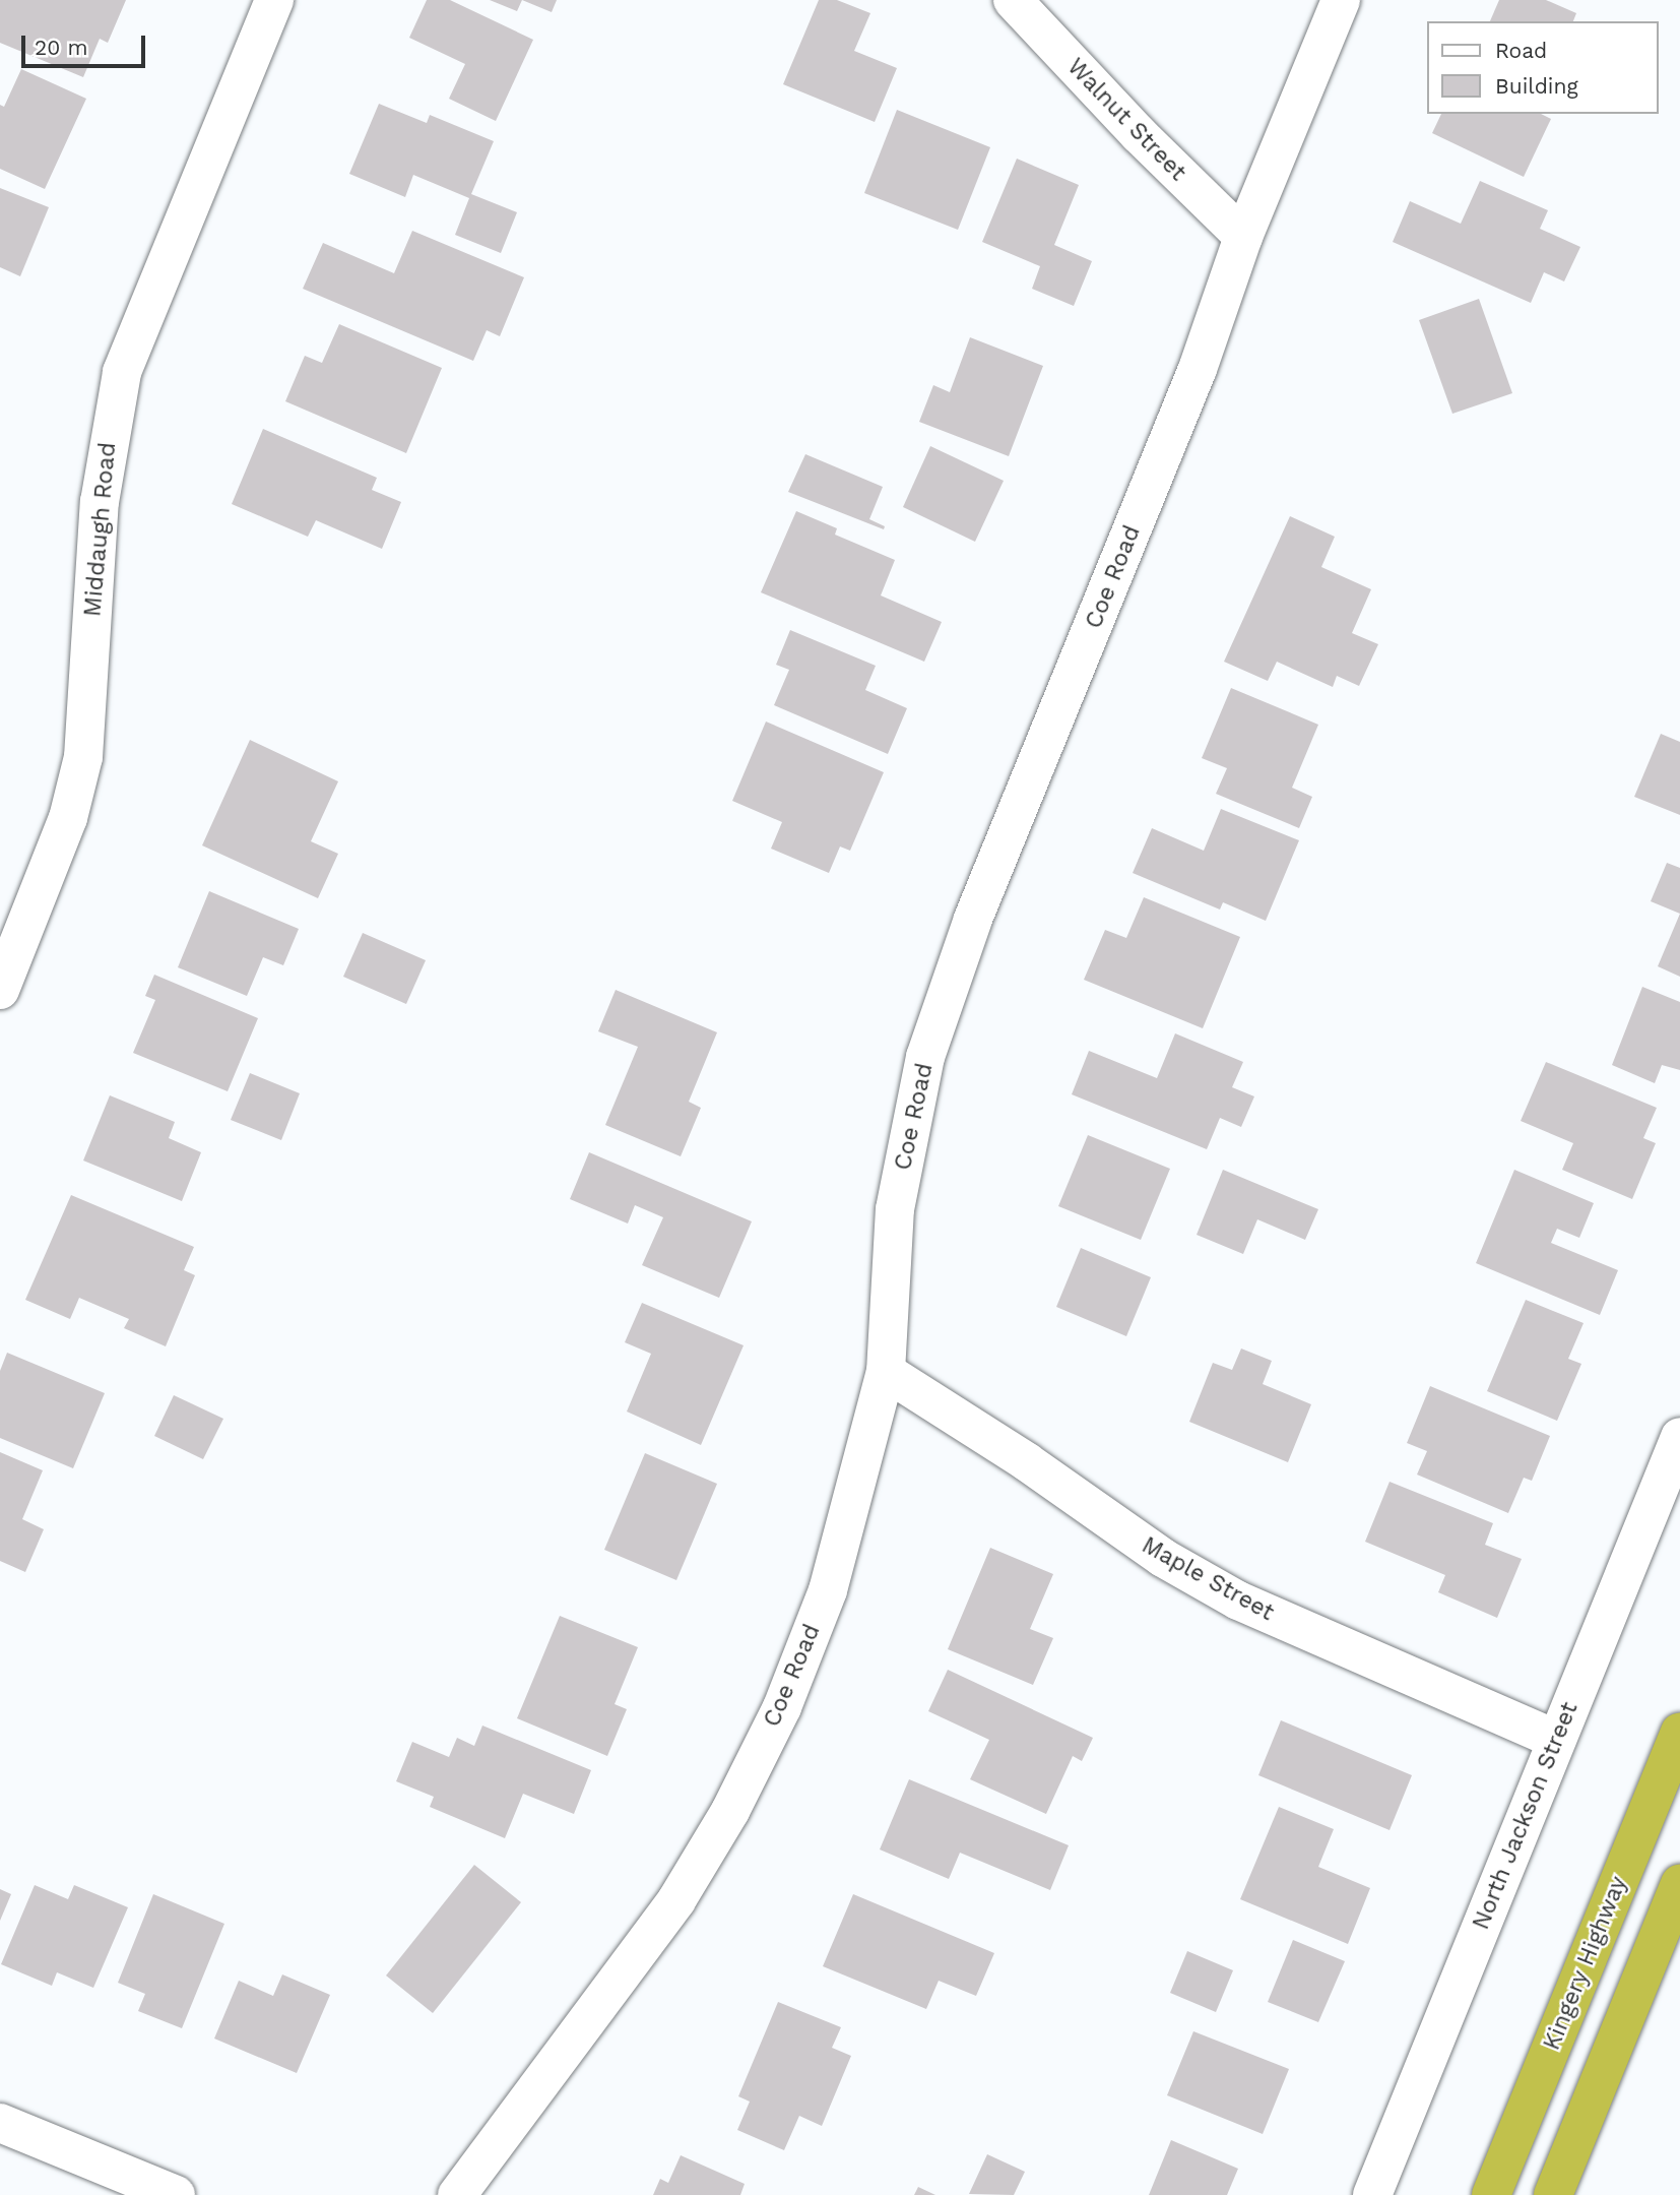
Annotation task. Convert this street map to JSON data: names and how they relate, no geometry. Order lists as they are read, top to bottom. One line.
{"streets":{"highway":["Kingery Highway"],"street":["Walnut Street","Middaugh Road","Coe Road","Maple Street","North Jackson Street"]},"crossings":[["Walnut Street","Coe Road"],["Coe Road","Maple Street"],["Maple Street","North Jackson Street"]],"legend":["Road","Building"],"scale_bar":"20 m"}
